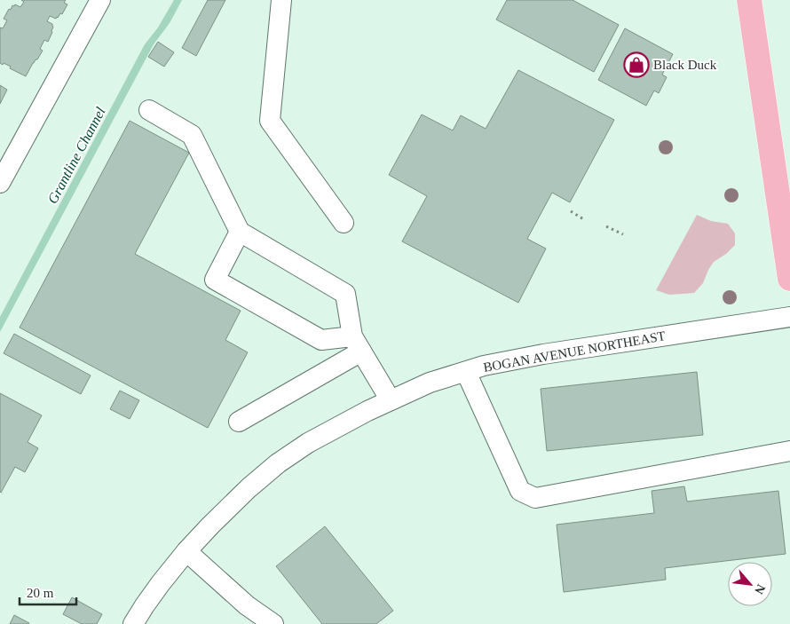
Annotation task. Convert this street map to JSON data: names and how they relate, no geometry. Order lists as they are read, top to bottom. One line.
{"streets":{"street":["BOGAN AVENUE NORTHEAST"]},"water":["Grantline Channel"],"places":{"shop":["Black Duck"]},"scale_bar":"20 m","north":"bottom right"}
